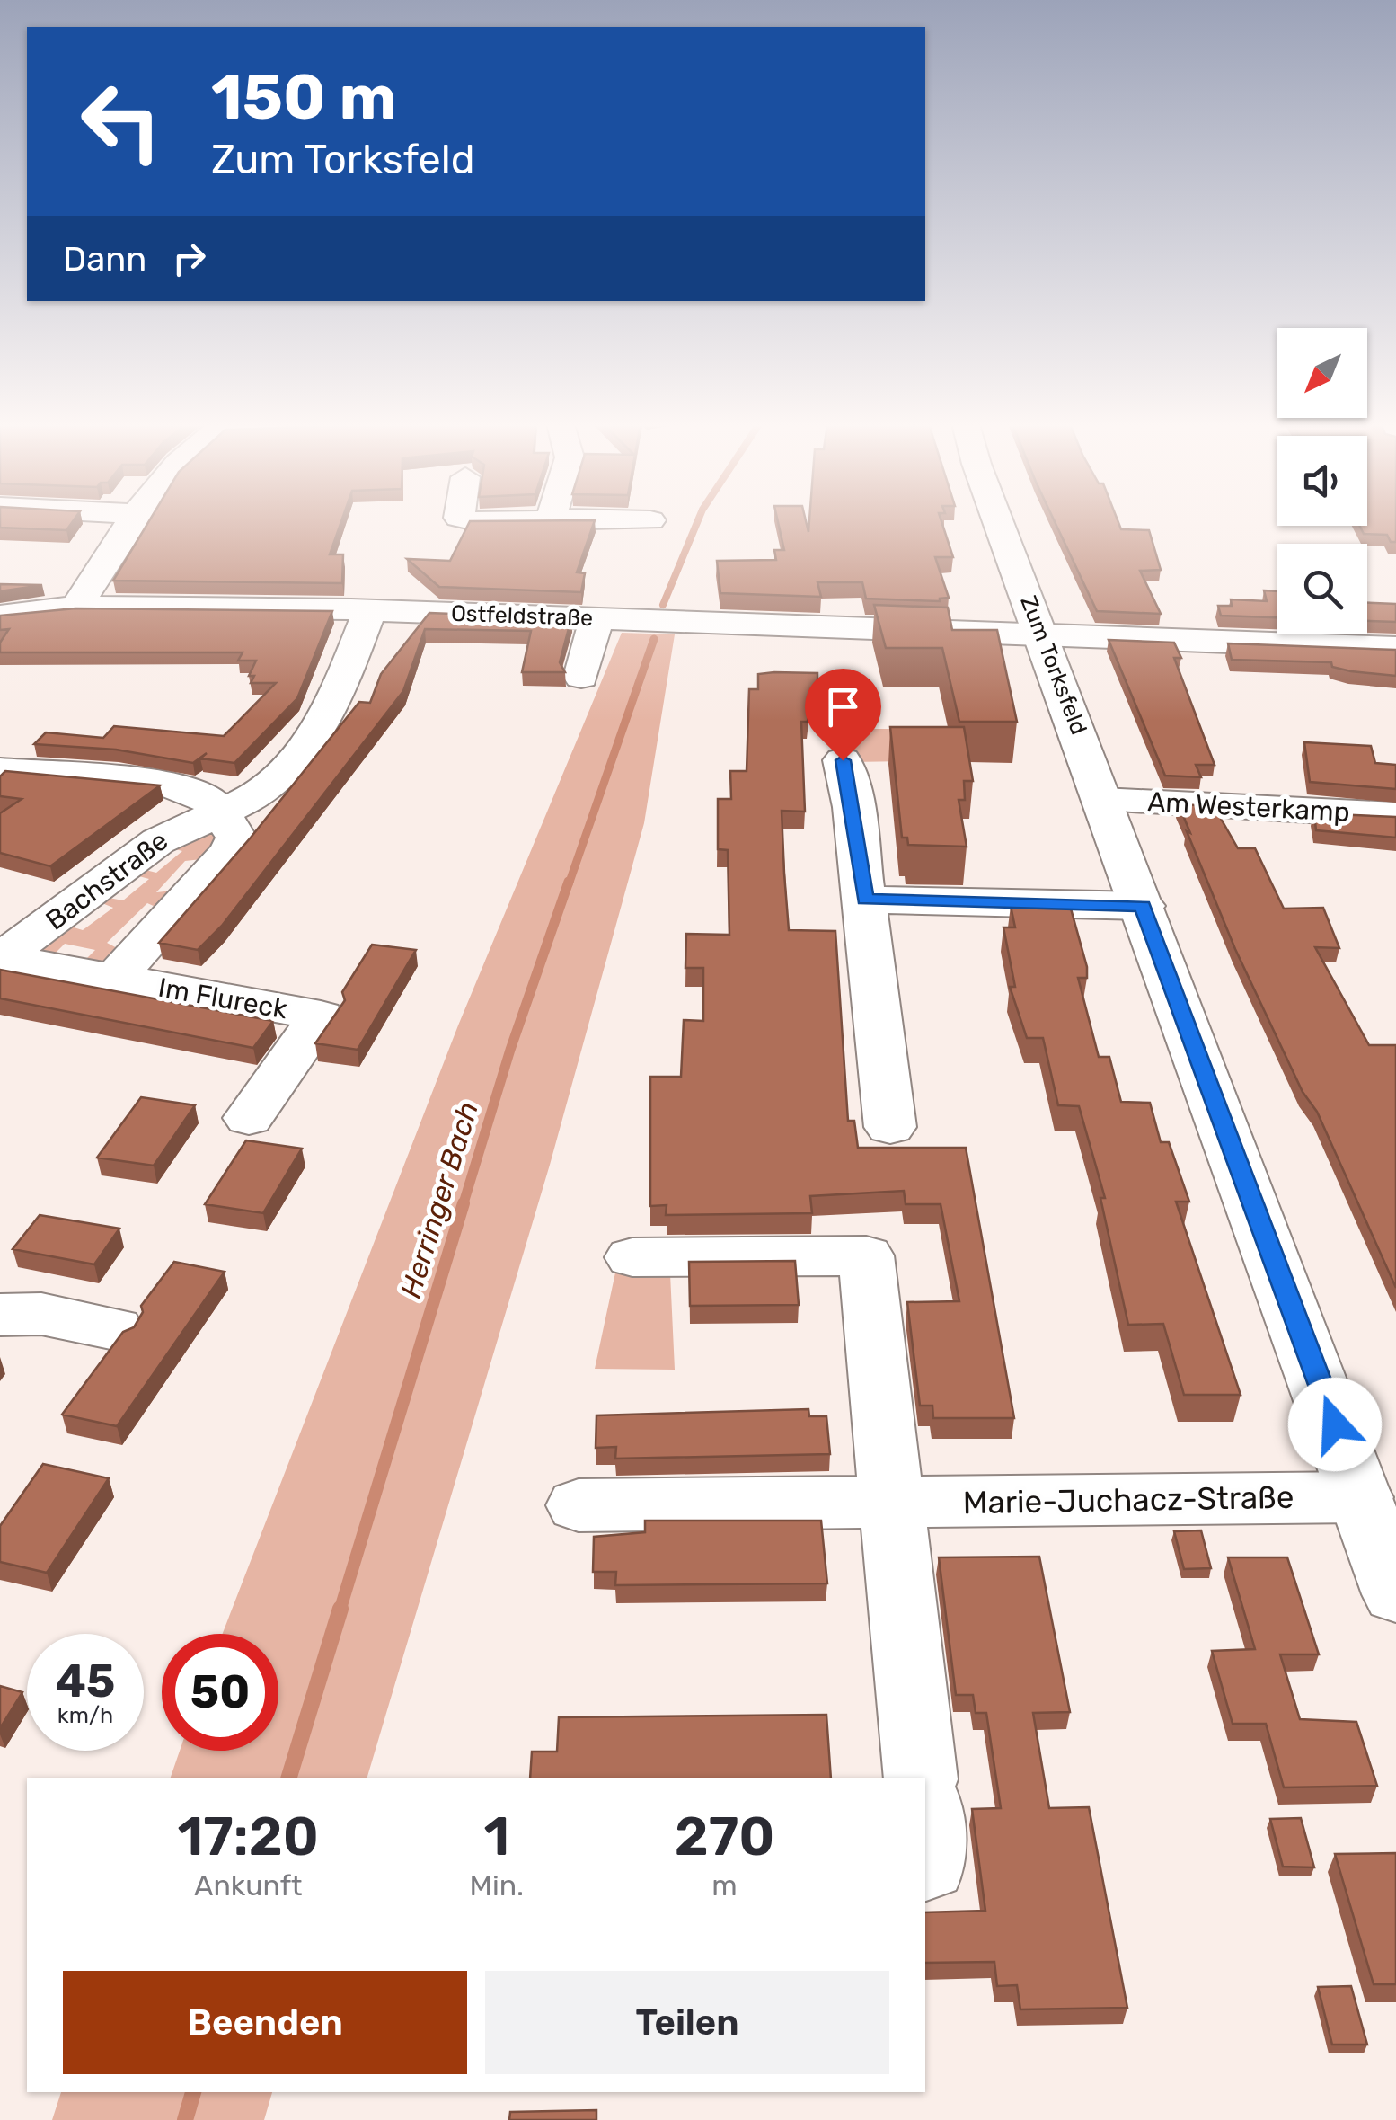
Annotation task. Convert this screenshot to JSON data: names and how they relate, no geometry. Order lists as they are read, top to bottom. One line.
{"streets":{"street":["Ostfeldstraße","Zum Torksfeld","Am Westerkamp","Bachstraße","Im Flureck","Marie-Juchacz-Straße"]},"crossings":[["Ostfeldstraße","Zum Torksfeld"],["Ostfeldstraße","Bachstraße"],["Zum Torksfeld","Am Westerkamp"],["Zum Torksfeld","Marie-Juchacz-Straße"],["Bachstraße","Im Flureck"]],"water":["Herringer Bach"],"north":"bottom left","page":{"turn":["150 m","Zum Torksfeld"],"then":"Dann","speed":"45 km/h","limit":"50","eta":["17:20","Ankunft","1","Min.","270","m"],"buttons":["Beenden","Teilen"]}}
